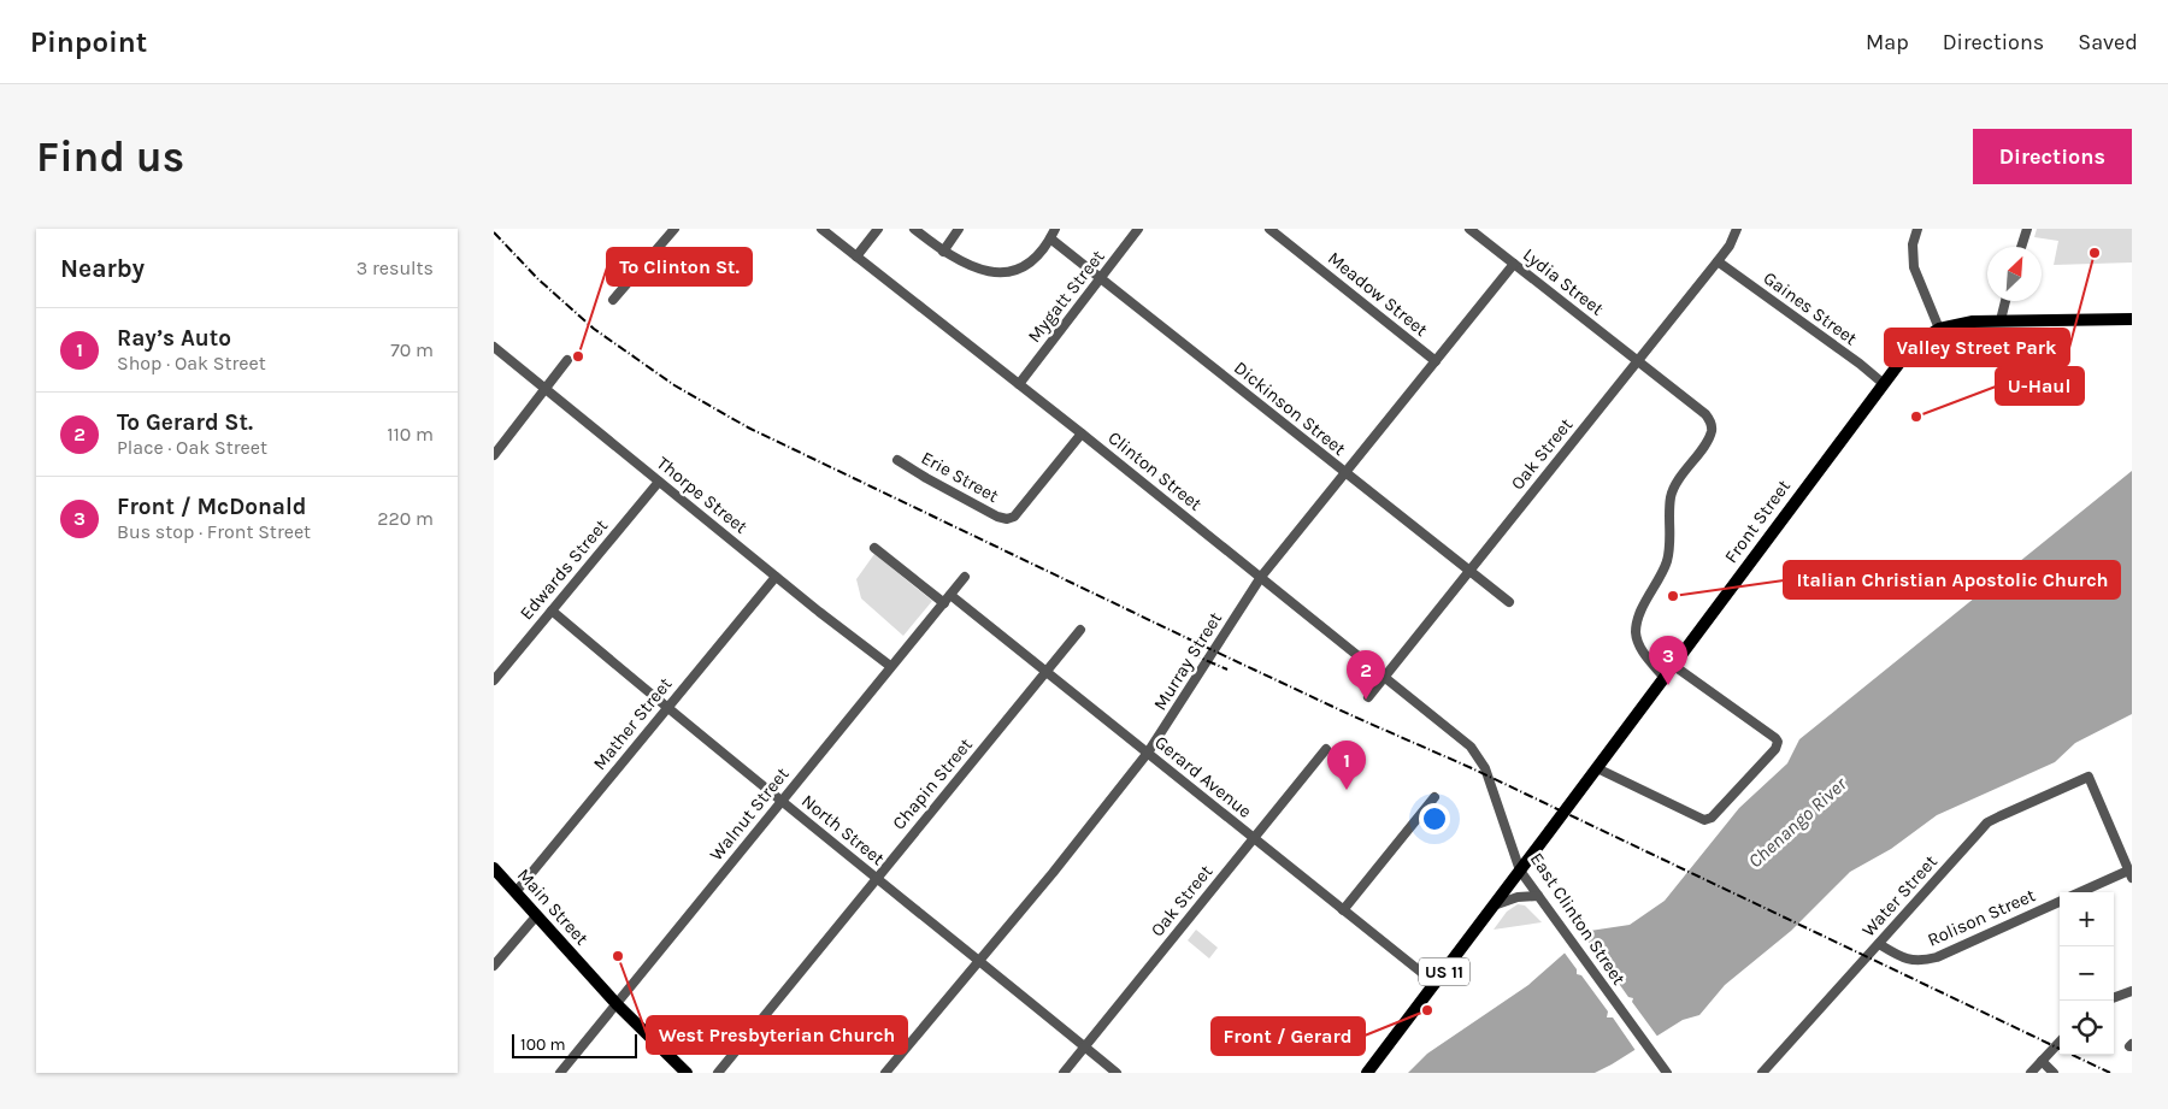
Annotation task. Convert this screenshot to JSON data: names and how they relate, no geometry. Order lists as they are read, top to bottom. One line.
{"streets":{"main road":["Front Street","Main Street","US 11"],"street":["Lydia Street","Meadow Street","Mygatt Street","Gaines Street","Dickinson Street","Oak Street","Clinton Street","Erie Street","Thorpe Street","Edwards Street","Murray Street","Mather Street","Gerard Avenue","Chapin Street","Walnut Street","North Street","Water Street","Rolison Street","East Clinton Street"]},"crossings":[["Lydia Street","Oak Street"],["Lydia Street","Front Street"],["Lydia Street","Murray Street"],["Meadow Street","Murray Street"],["Mygatt Street","Dickinson Street"],["Mygatt Street","Clinton Street"],["Gaines Street","Oak Street"],["Gaines Street","Front Street"],["Dickinson Street","Oak Street"],["Dickinson Street","Murray Street"],["Oak Street","Clinton Street"],["Oak Street","Gerard Avenue"],["Oak Street","North Street"],["Clinton Street","Erie Street"],["Clinton Street","Murray Street"],["Clinton Street","East Clinton Street"],["Thorpe Street","Edwards Street"],["Thorpe Street","Mather Street"],["Thorpe Street","Walnut Street"],["Front Street","Gerard Avenue"],["Front Street","East Clinton Street"],["Edwards Street","North Street"],["Murray Street","Gerard Avenue"],["Murray Street","North Street"],["Mather Street","North Street"],["Mather Street","Main Street"],["Gerard Avenue","Chapin Street"],["Gerard Avenue","Walnut Street"],["Chapin Street","North Street"],["Walnut Street","North Street"],["Walnut Street","Main Street"],["Water Street","Rolison Street"]],"water":["Chenango River"],"places":["Valley Street Park","To Clinton St.","U-Haul","Italian Christian Apostolic Church","West Presbyterian Church","Front / Gerard"],"scale_bar":"100 m","north":"top right","page":{"header":"Pinpoint","nav":["Map","Directions","Saved"],"buttons":"Directions","title":"Find us","heading":["Nearby","3 results"],"list":[{"mark":"1","name":"Ray’s Auto","note":"Shop · Oak Street","value":"70 m"},{"mark":"2","name":"To Gerard St.","note":"Place · Oak Street","value":"110 m"},{"mark":"3","name":"Front / McDonald","note":"Bus stop · Front Street","value":"220 m"}],"pins":["3","2","1"],"map_buttons":["+","−"],"scale":"100 m"}}
